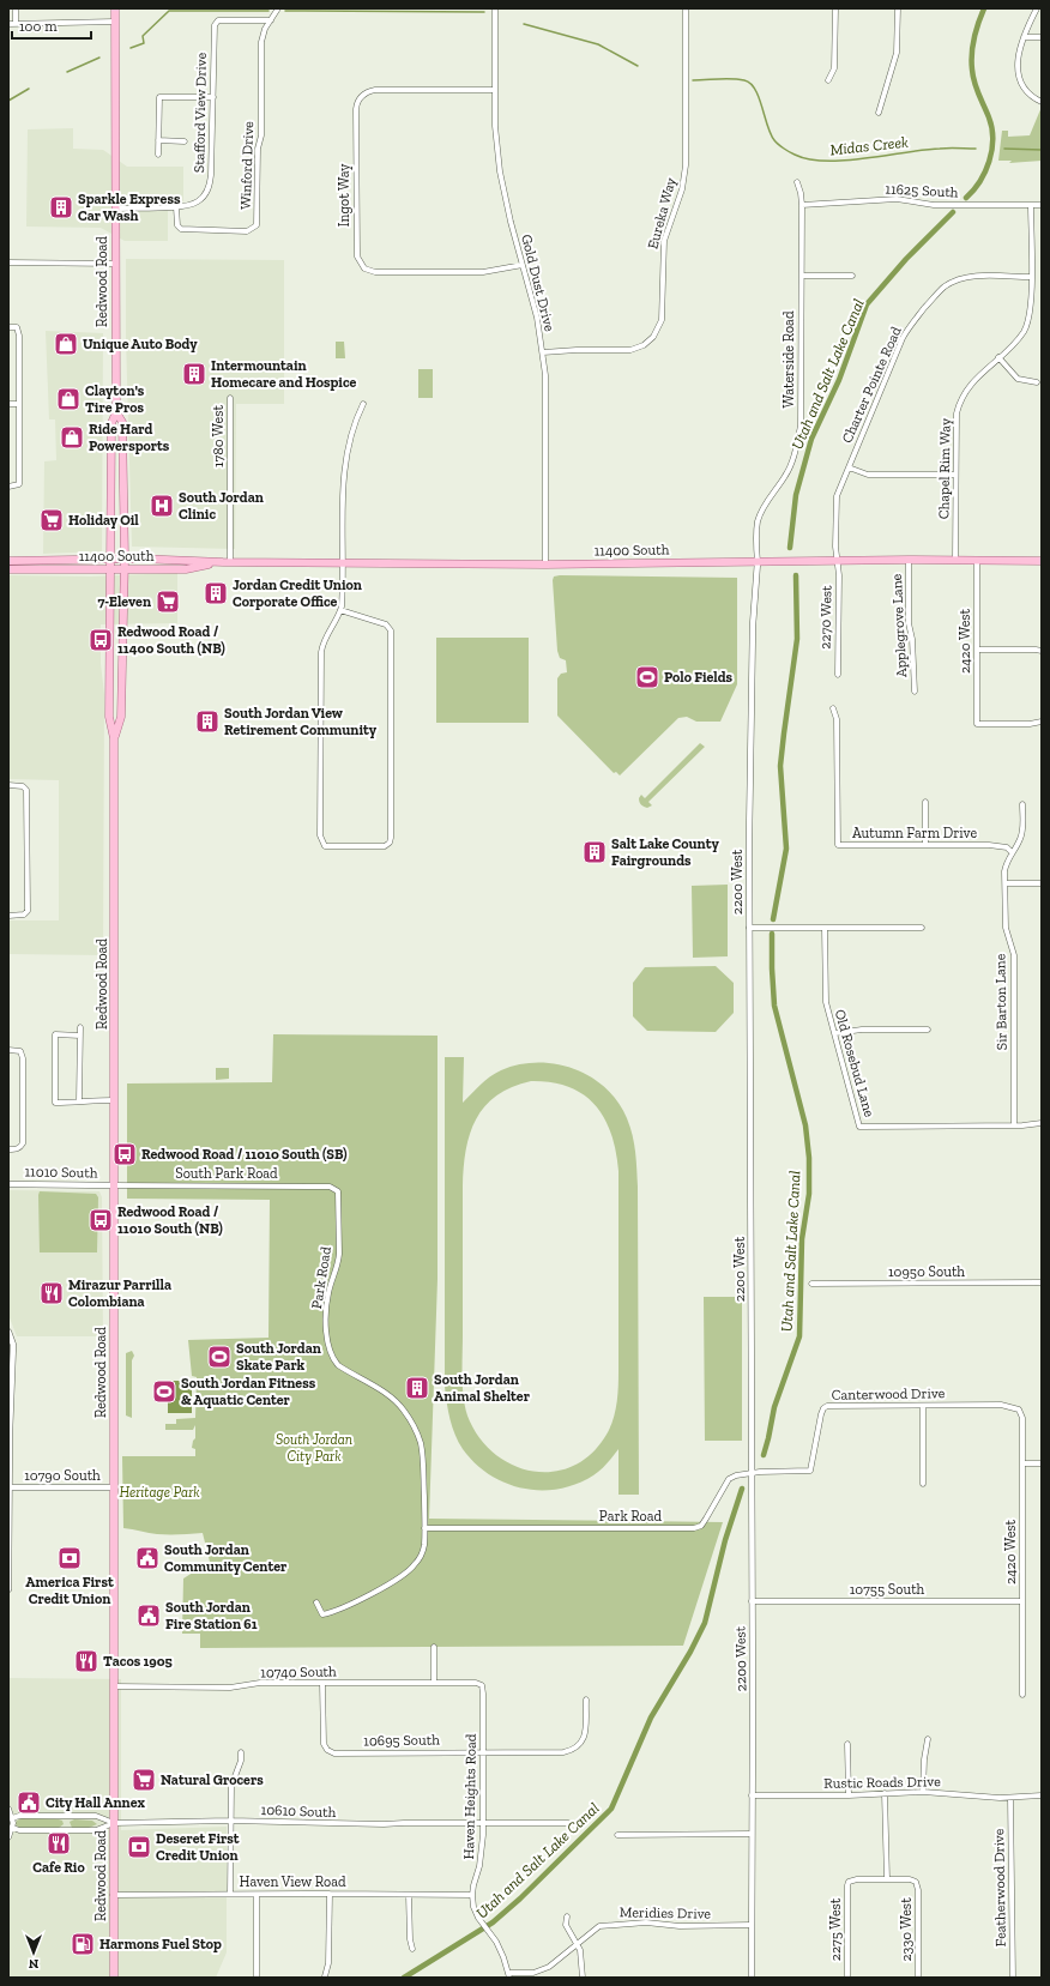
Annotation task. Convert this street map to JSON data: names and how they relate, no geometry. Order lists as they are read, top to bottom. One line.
{"streets":{"main road":["Redwood Road","11400 South"],"street":["Stafford View Drive","Winford Drive","11625 South","Ingot Way","Eureka Way","Gold Dust Drive","Waterside Road","Charter Pointe Road","1780 West","Chapel Rim Way","2270 West","Applegrove Lane","2420 West","Autumn Farm Drive","2200 West","Sir Barton Lane","Old Rosebud Lane","11010 South","South Park Road","10950 South","Park Road","Canterwood Drive","10790 South","10755 South","10740 South","10695 South","Rustic Roads Drive","Haven Heights Road","10610 South","Haven View Road","Featherwood Drive","Meridies Drive","2275 West","2330 West"]},"crossings":[["Stafford View Drive","Winford Drive"],["Stafford View Drive","Redwood Road"],["11625 South","Waterside Road"],["11625 South","Chapel Rim Way"],["Ingot Way","Gold Dust Drive"],["Eureka Way","Gold Dust Drive"],["Redwood Road","11400 South"],["Redwood Road","11010 South"],["Redwood Road","South Park Road"],["Redwood Road","10790 South"],["Redwood Road","10740 South"],["Redwood Road","10610 South"],["Redwood Road","Haven View Road"],["Gold Dust Drive","11400 South"],["Waterside Road","11400 South"],["Waterside Road","2200 West"],["Charter Pointe Road","Chapel Rim Way"],["Charter Pointe Road","11400 South"],["Charter Pointe Road","2270 West"],["1780 West","11400 South"],["Chapel Rim Way","11400 South"],["11400 South","2270 West"],["11400 South","Applegrove Lane"],["11400 South","2420 West"],["11400 South","2200 West"],["2420 West","Canterwood Drive"],["2420 West","10755 South"],["Autumn Farm Drive","Sir Barton Lane"],["2200 West","Park Road"],["2200 West","Canterwood Drive"],["2200 West","10755 South"],["2200 West","Rustic Roads Drive"],["2200 West","Meridies Drive"],["Sir Barton Lane","Old Rosebud Lane"],["11010 South","South Park Road"],["South Park Road","Park Road"],["Park Road","Canterwood Drive"],["10740 South","10695 South"],["10740 South","Haven Heights Road"],["10695 South","Haven Heights Road"],["Rustic Roads Drive","Featherwood Drive"],["Haven Heights Road","10610 South"],["Haven Heights Road","Haven View Road"],["2275 West","2330 West"]],"water":["Midas Creek","Utah and Salt Lake Canal"],"parks":["South Jordan City Park","Heritage Park"],"places":{"building":["Sparkle Express Car Wash","Intermountain Homecare and Hospice","Jordan Credit Union Corporate Office","South Jordan View Retirement Community","Salt Lake County Fairgrounds","South Jordan Animal Shelter"],"shop":["Unique Auto Body","Clayton's Tire Pros","Ride Hard Powersports"],"hospital":["South Jordan Clinic"],"supermarket":["Holiday Oil","7-Eleven","Natural Grocers"],"bus stop":["Redwood Road / 11400 South (NB)","Redwood Road / 11010 South (SB)","Redwood Road / 11010 South (NB)"],"sports":["Polo Fields","South Jordan Skate Park","South Jordan Fitness & Aquatic Center"],"restaurant":["Mirazur Parrilla Colombiana","Tacos 1905","Cafe Rio"],"bank":["America First Credit Union","Deseret First Credit Union"],"public building":["South Jordan Community Center","South Jordan Fire Station 61","City Hall Annex"],"fuel station":["Harmons Fuel Stop"]},"scale_bar":"100 m","north":"bottom"}
